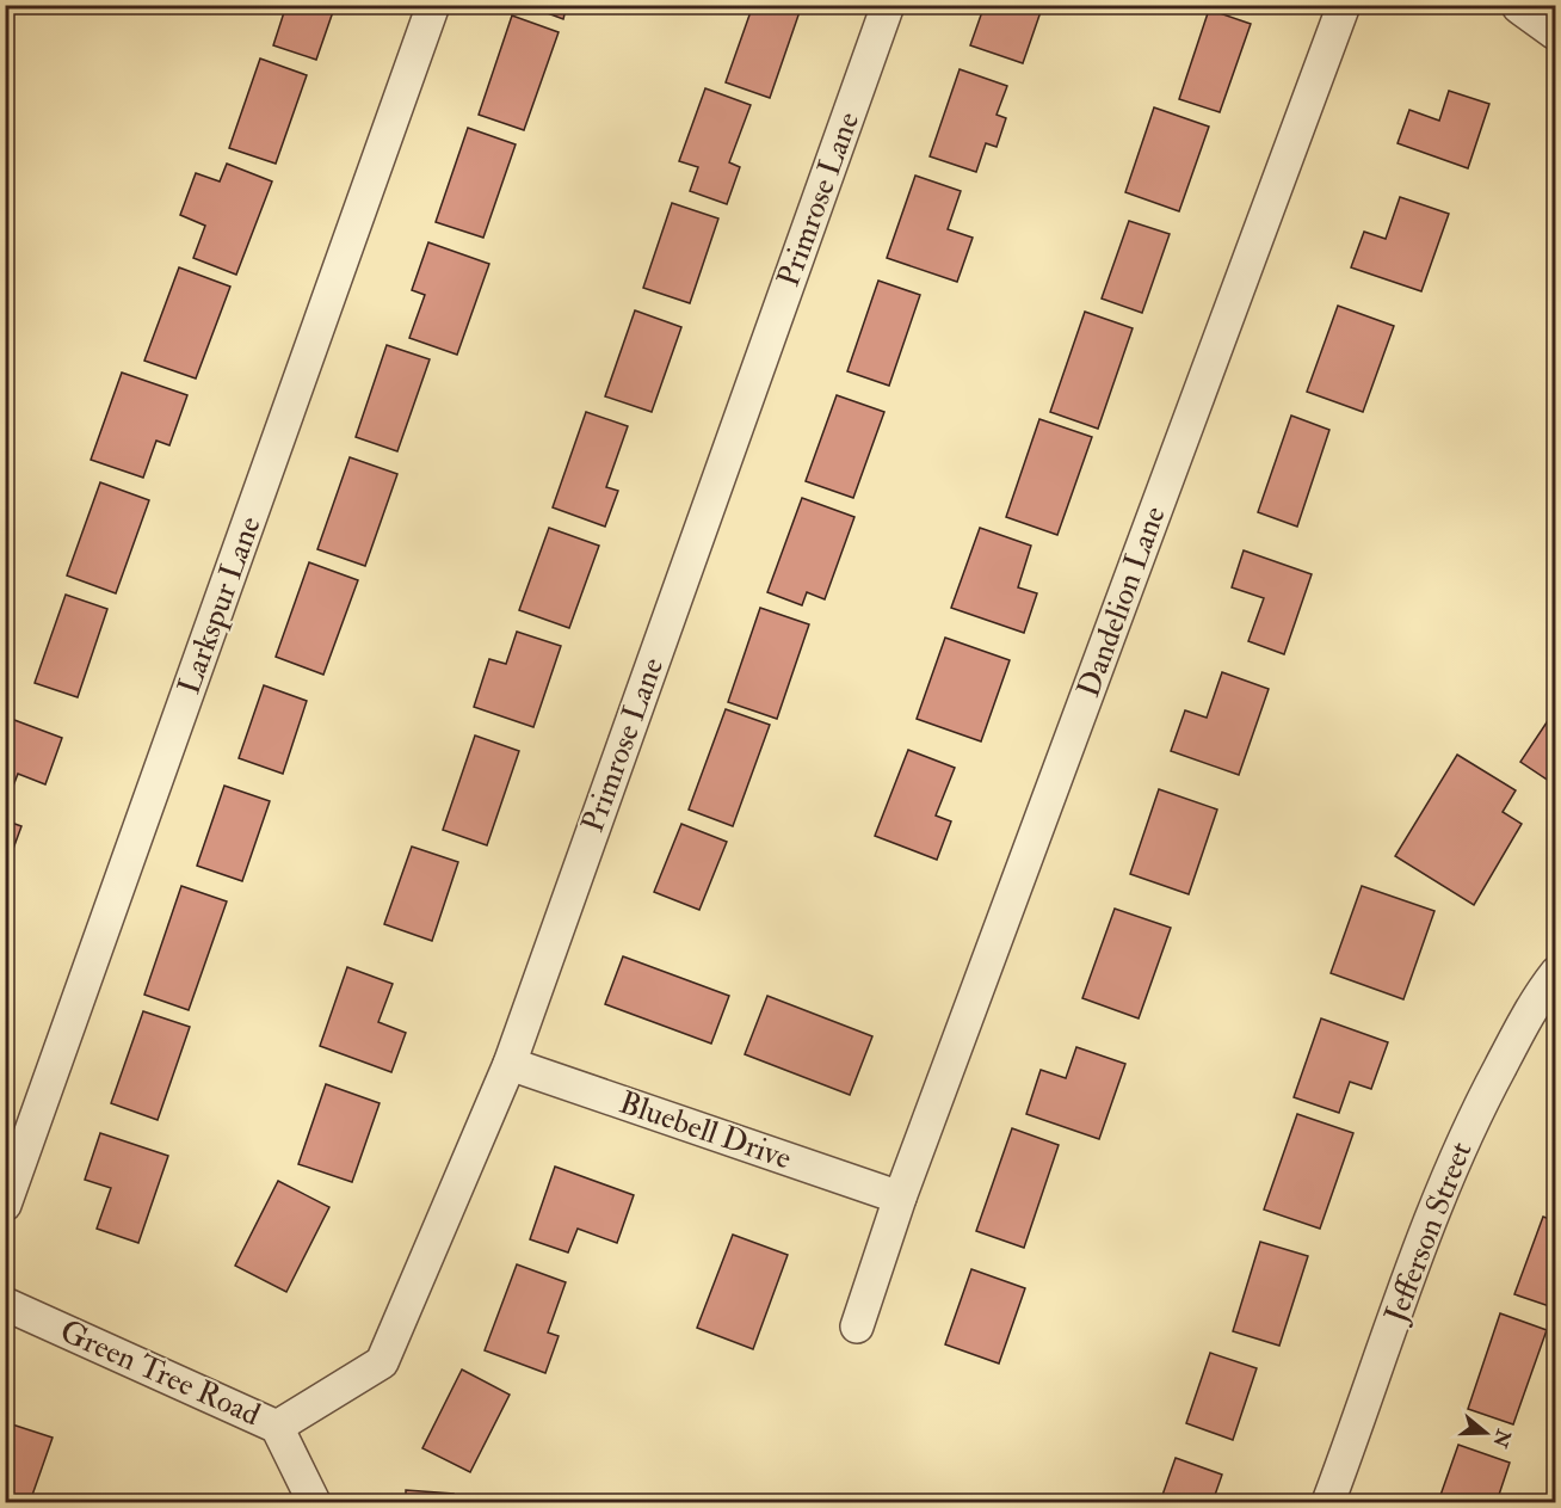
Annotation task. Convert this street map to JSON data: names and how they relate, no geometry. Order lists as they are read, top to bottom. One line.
{"streets":{"street":["Primrose Lane","Dandelion Lane","Larkspur Lane","Bluebell Drive","Jefferson Street","Green Tree Road"]},"crossings":[["Primrose Lane","Bluebell Drive"],["Primrose Lane","Green Tree Road"],["Dandelion Lane","Bluebell Drive"]],"north":"right"}
